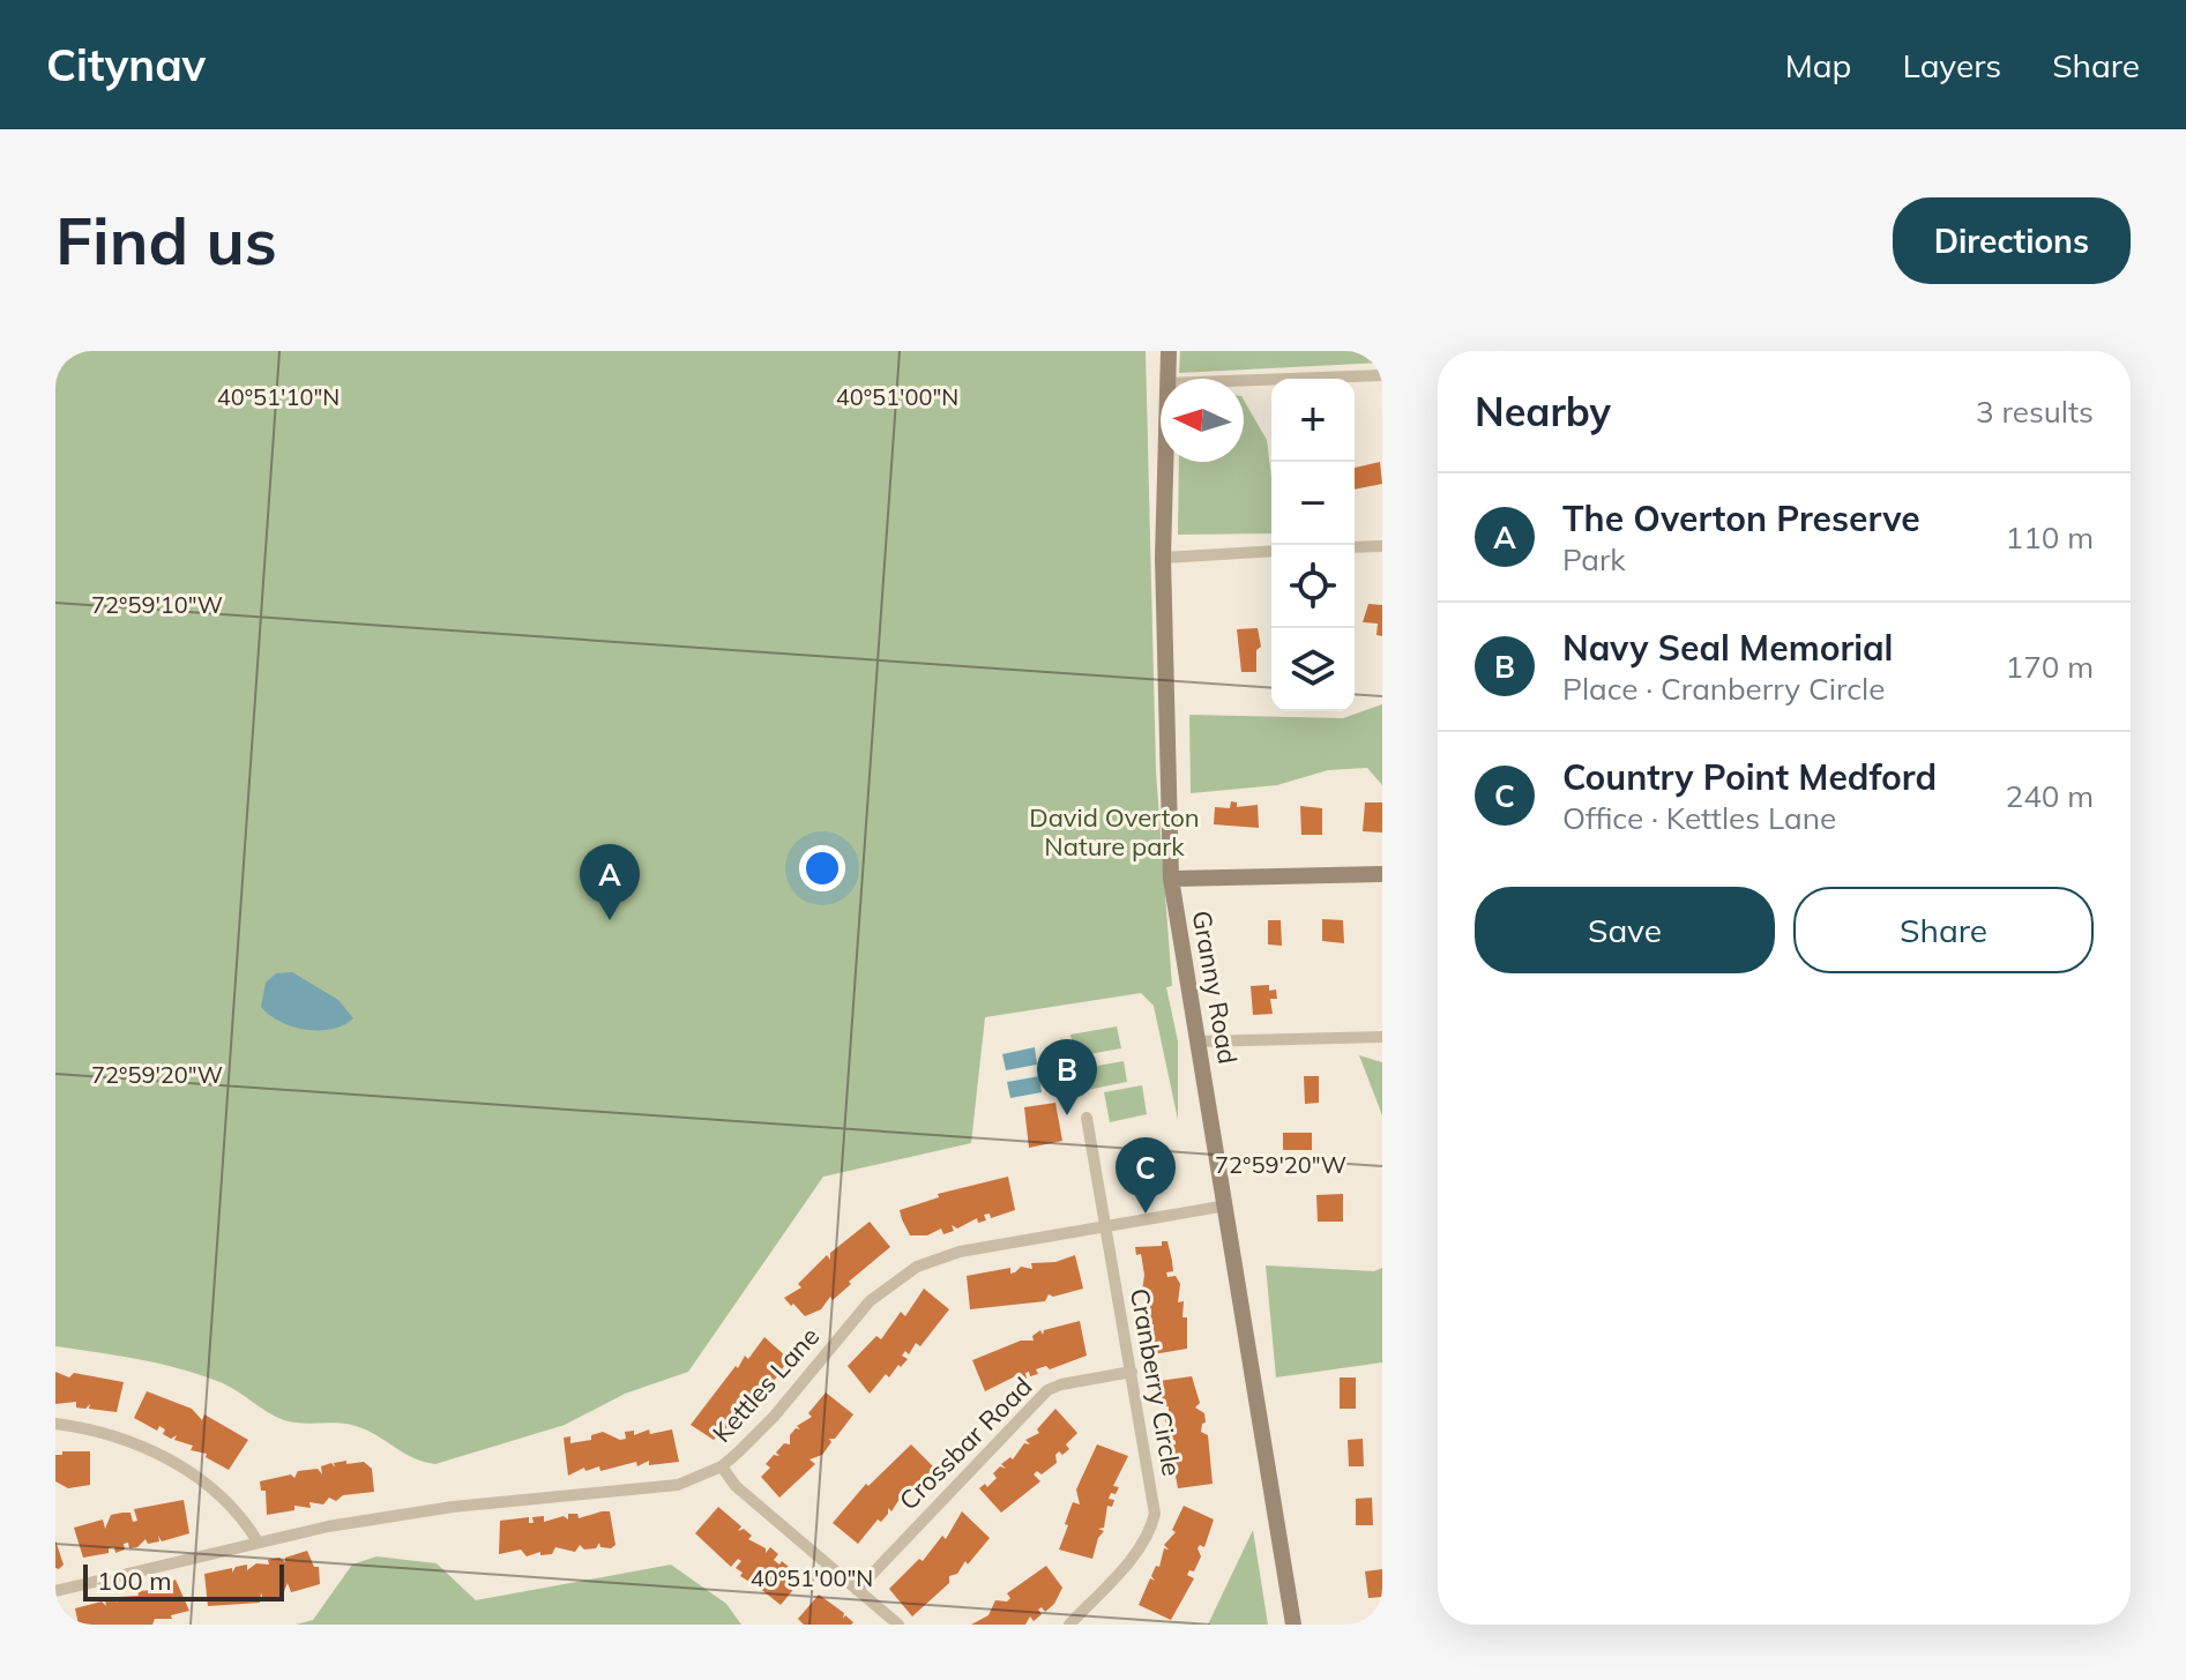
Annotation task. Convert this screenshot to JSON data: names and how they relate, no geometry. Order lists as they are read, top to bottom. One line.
{"streets":{"street":["Granny Road","Cranberry Circle","Kettles Lane","Crossbar Road"]},"crossings":[["Granny Road","Kettles Lane"],["Cranberry Circle","Kettles Lane"],["Cranberry Circle","Crossbar Road"]],"parks":["David Overton Nature park"],"scale_bar":"100 m","north":"left","page":{"header":"Citynav","nav":["Map","Layers","Share"],"buttons":["Directions",["Save","Share"]],"title":"Find us","heading":["Nearby","3 results"],"map_buttons":["+","−"],"list":[{"mark":"A","name":"The Overton Preserve","note":"Park","value":"110 m"},{"mark":"B","name":"Navy Seal Memorial","note":"Place · Cranberry Circle","value":"170 m"},{"mark":"C","name":"Country Point Medford","note":"Office · Kettles Lane","value":"240 m"}],"pins":["A","B","C"],"scale":"100 m"},"coordinates":["40°51'10\"N","40°51'00\"N","72°59'10\"W","72°59'20\"W"]}
